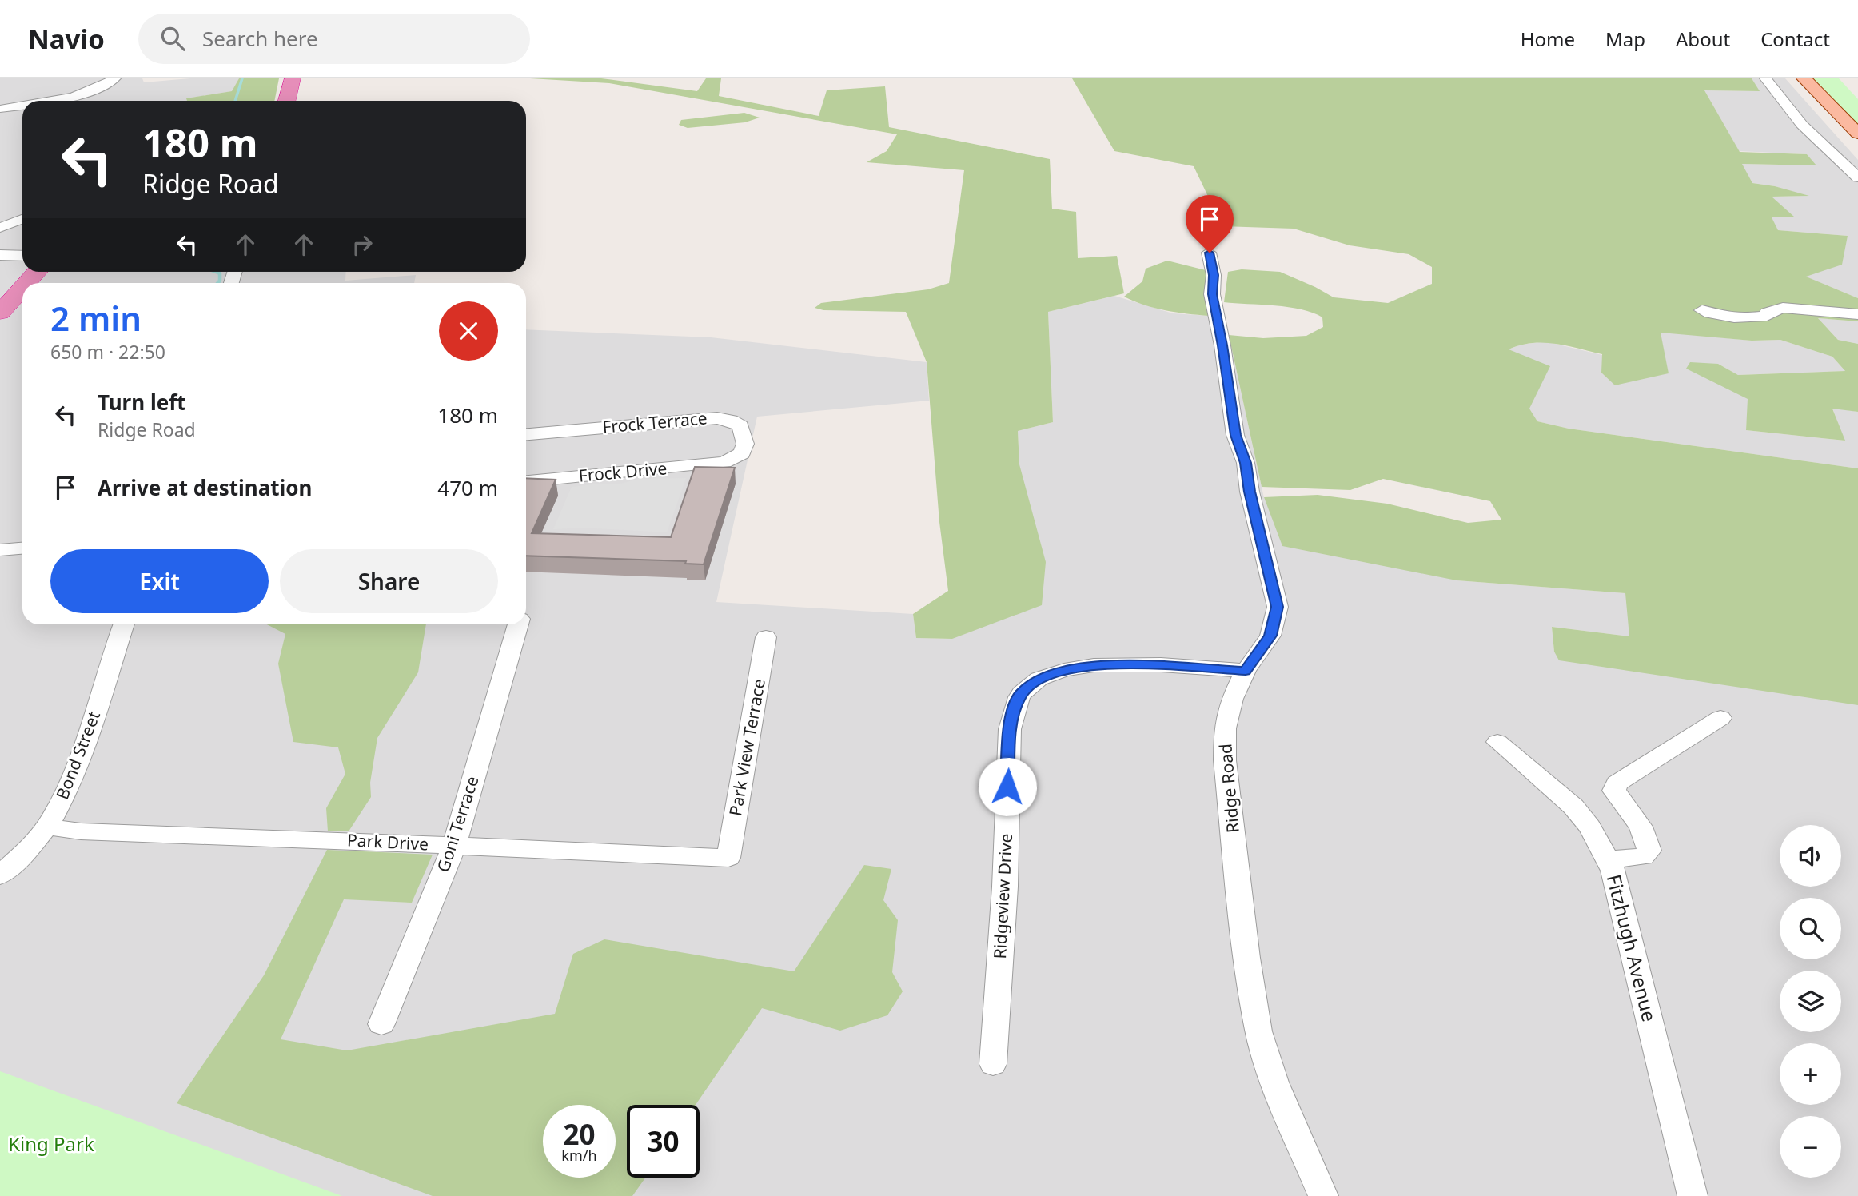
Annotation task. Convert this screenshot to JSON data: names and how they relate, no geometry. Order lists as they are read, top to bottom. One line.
{"streets":{"street":["Frock Terrace","Frock Drive","Park View Terrace","Bond Street","Ridge Road","Goni Terrace","Park Drive","Ridgeview Drive","Fitzhugh Avenue"]},"crossings":[["Frock Terrace","Frock Drive"],["Park View Terrace","Park Drive"],["Bond Street","Park Drive"],["Ridge Road","Ridgeview Drive"],["Goni Terrace","Park Drive"]],"parks":["King Park"],"page":{"header":"Navio","search":"Search here","nav":["Home","Map","About","Contact"],"turn":["180 m","Ridge Road"],"heading":["2 min","650 m · 22:50"],"list":[{"name":"Turn left","note":"Ridge Road","value":"180 m"},{"name":"Arrive at destination","value":"470 m"}],"buttons":["Exit","Share"],"map_buttons":["+","−"],"speed":"20 km/h","limit":"30"}}
